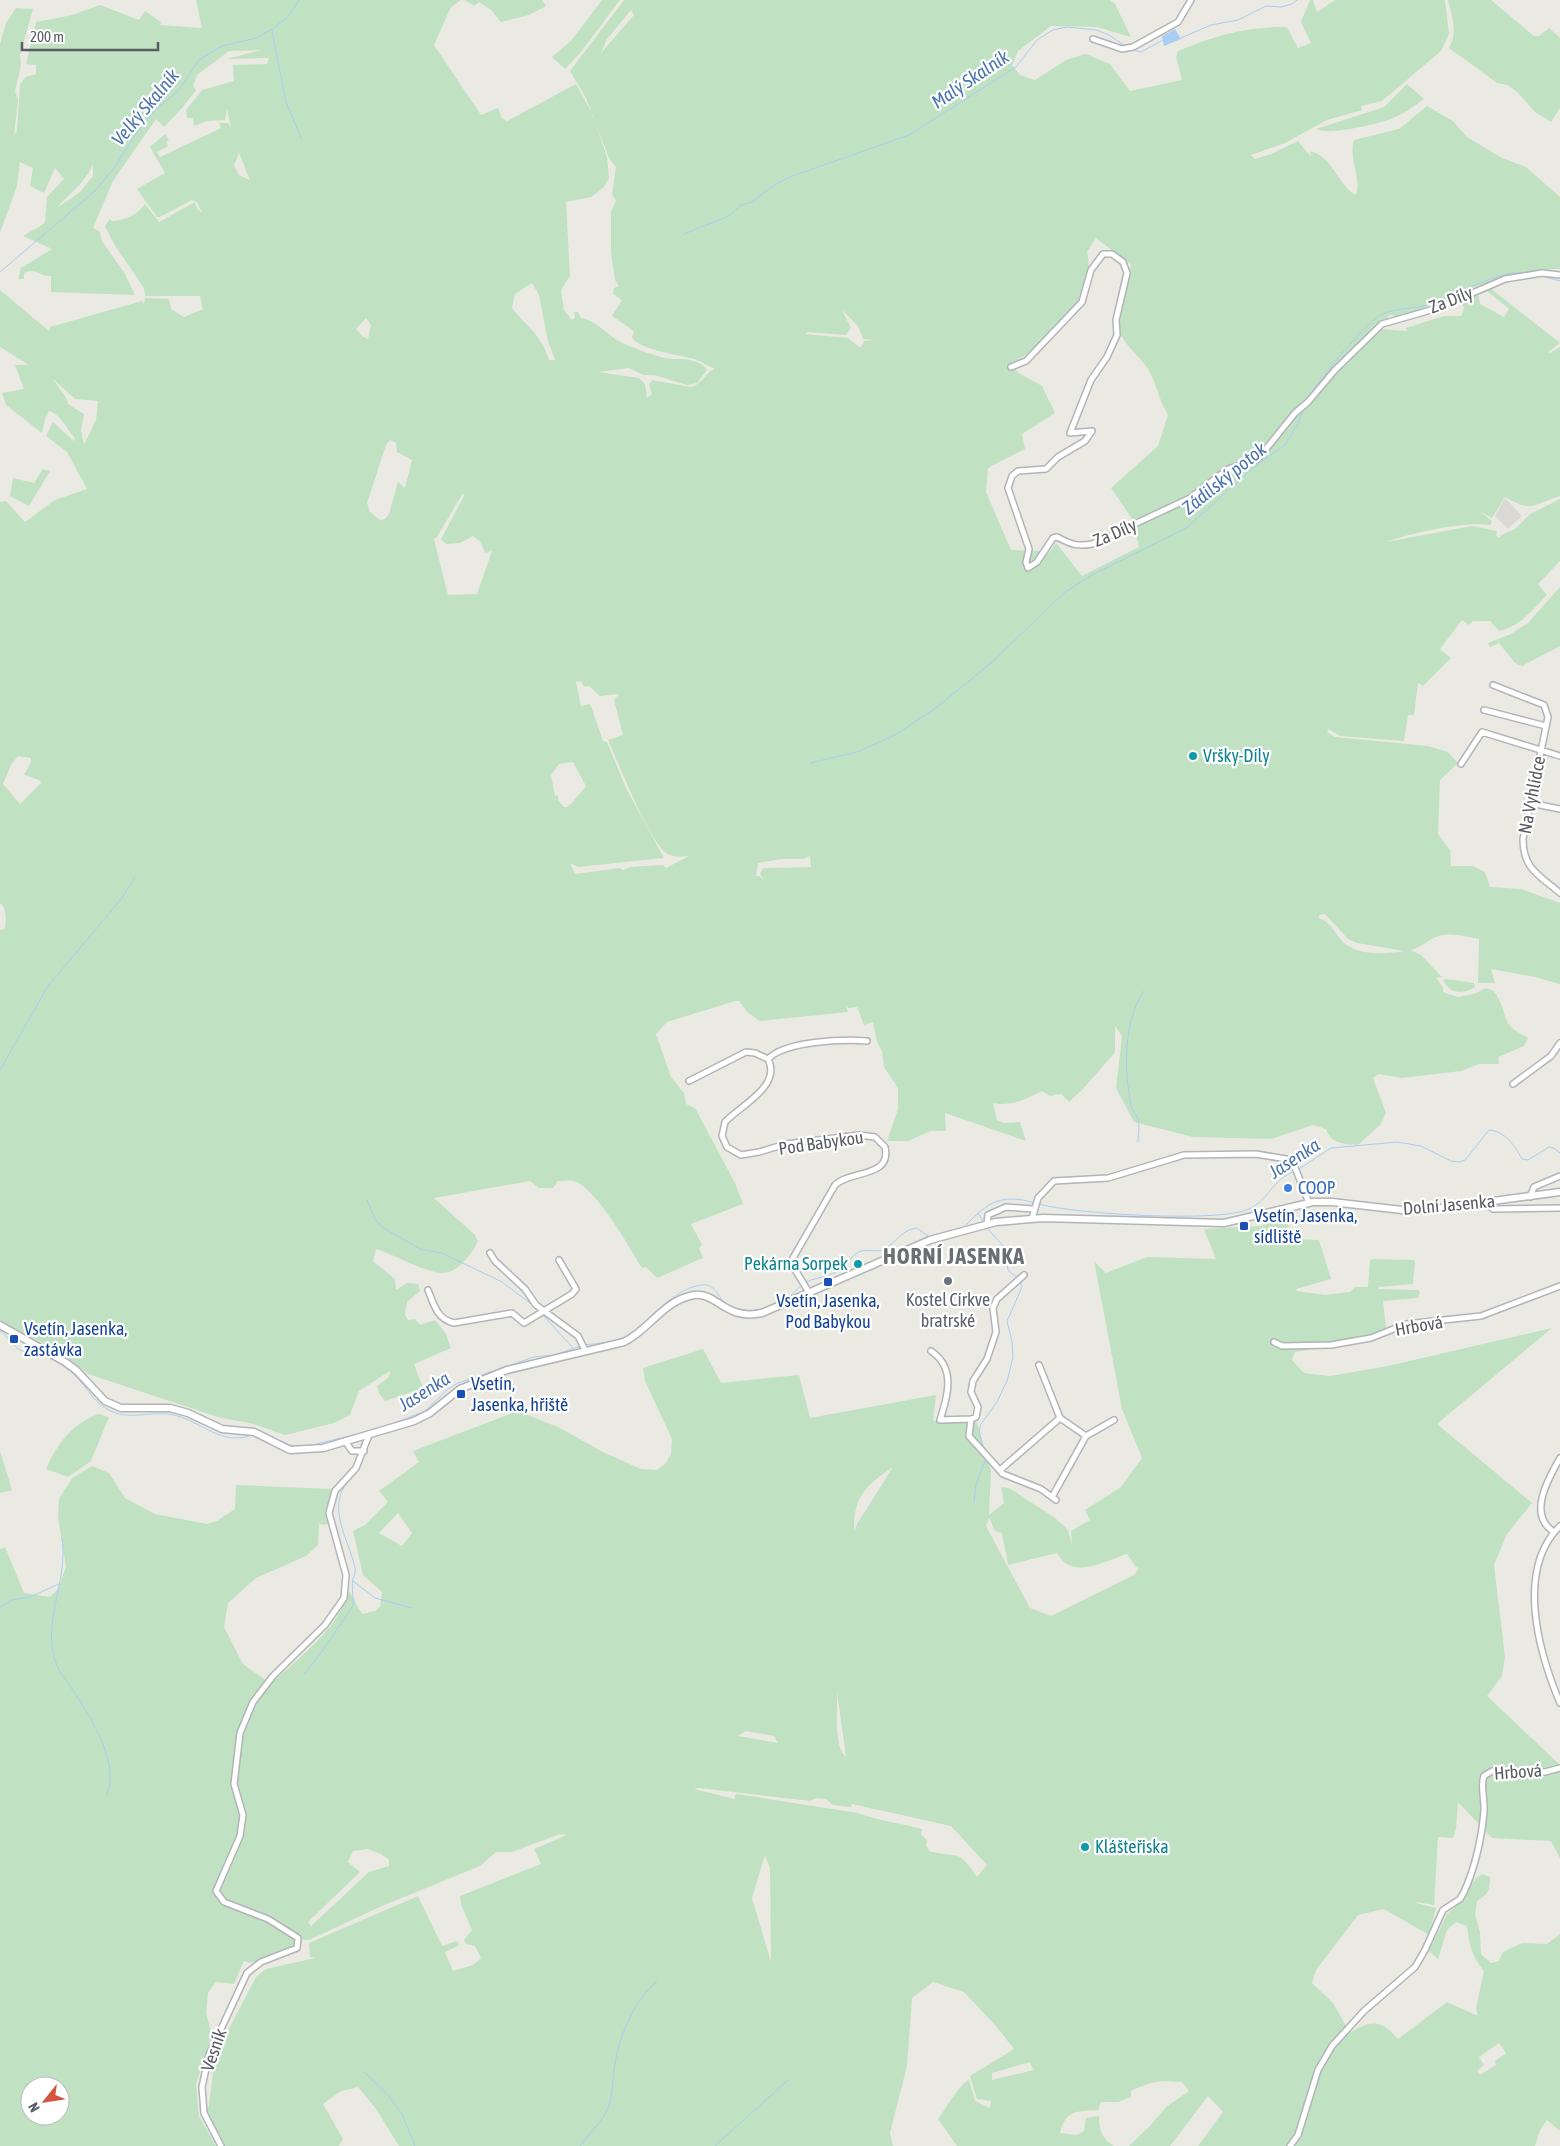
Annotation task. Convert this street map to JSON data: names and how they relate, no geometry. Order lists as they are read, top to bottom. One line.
{"streets":{"street":["Za Díly","Na Vyhlídce","Pod Babykou","Dolní Jasenka","Hrbová","Vesník"]},"crossings":[["Pod Babykou","Dolní Jasenka"]],"districts":["HORNÍ JASENKA"],"water":["Malý Skalník","Velký Skalník","Zádilský potok","Jasenka"],"places":{"other":["Vršky-Díly","COOP","Pekárna Sorpek","Kostel Církve bratrské","Klášteřiska"],"transit":["Vsetín, Jasenka, sídliště","Vsetín, Jasenka, Pod Babykou","Vsetín, Jasenka, zastávka","Vsetín, Jasenka, hřiště"]},"scale_bar":"200 m","north":"bottom left"}
